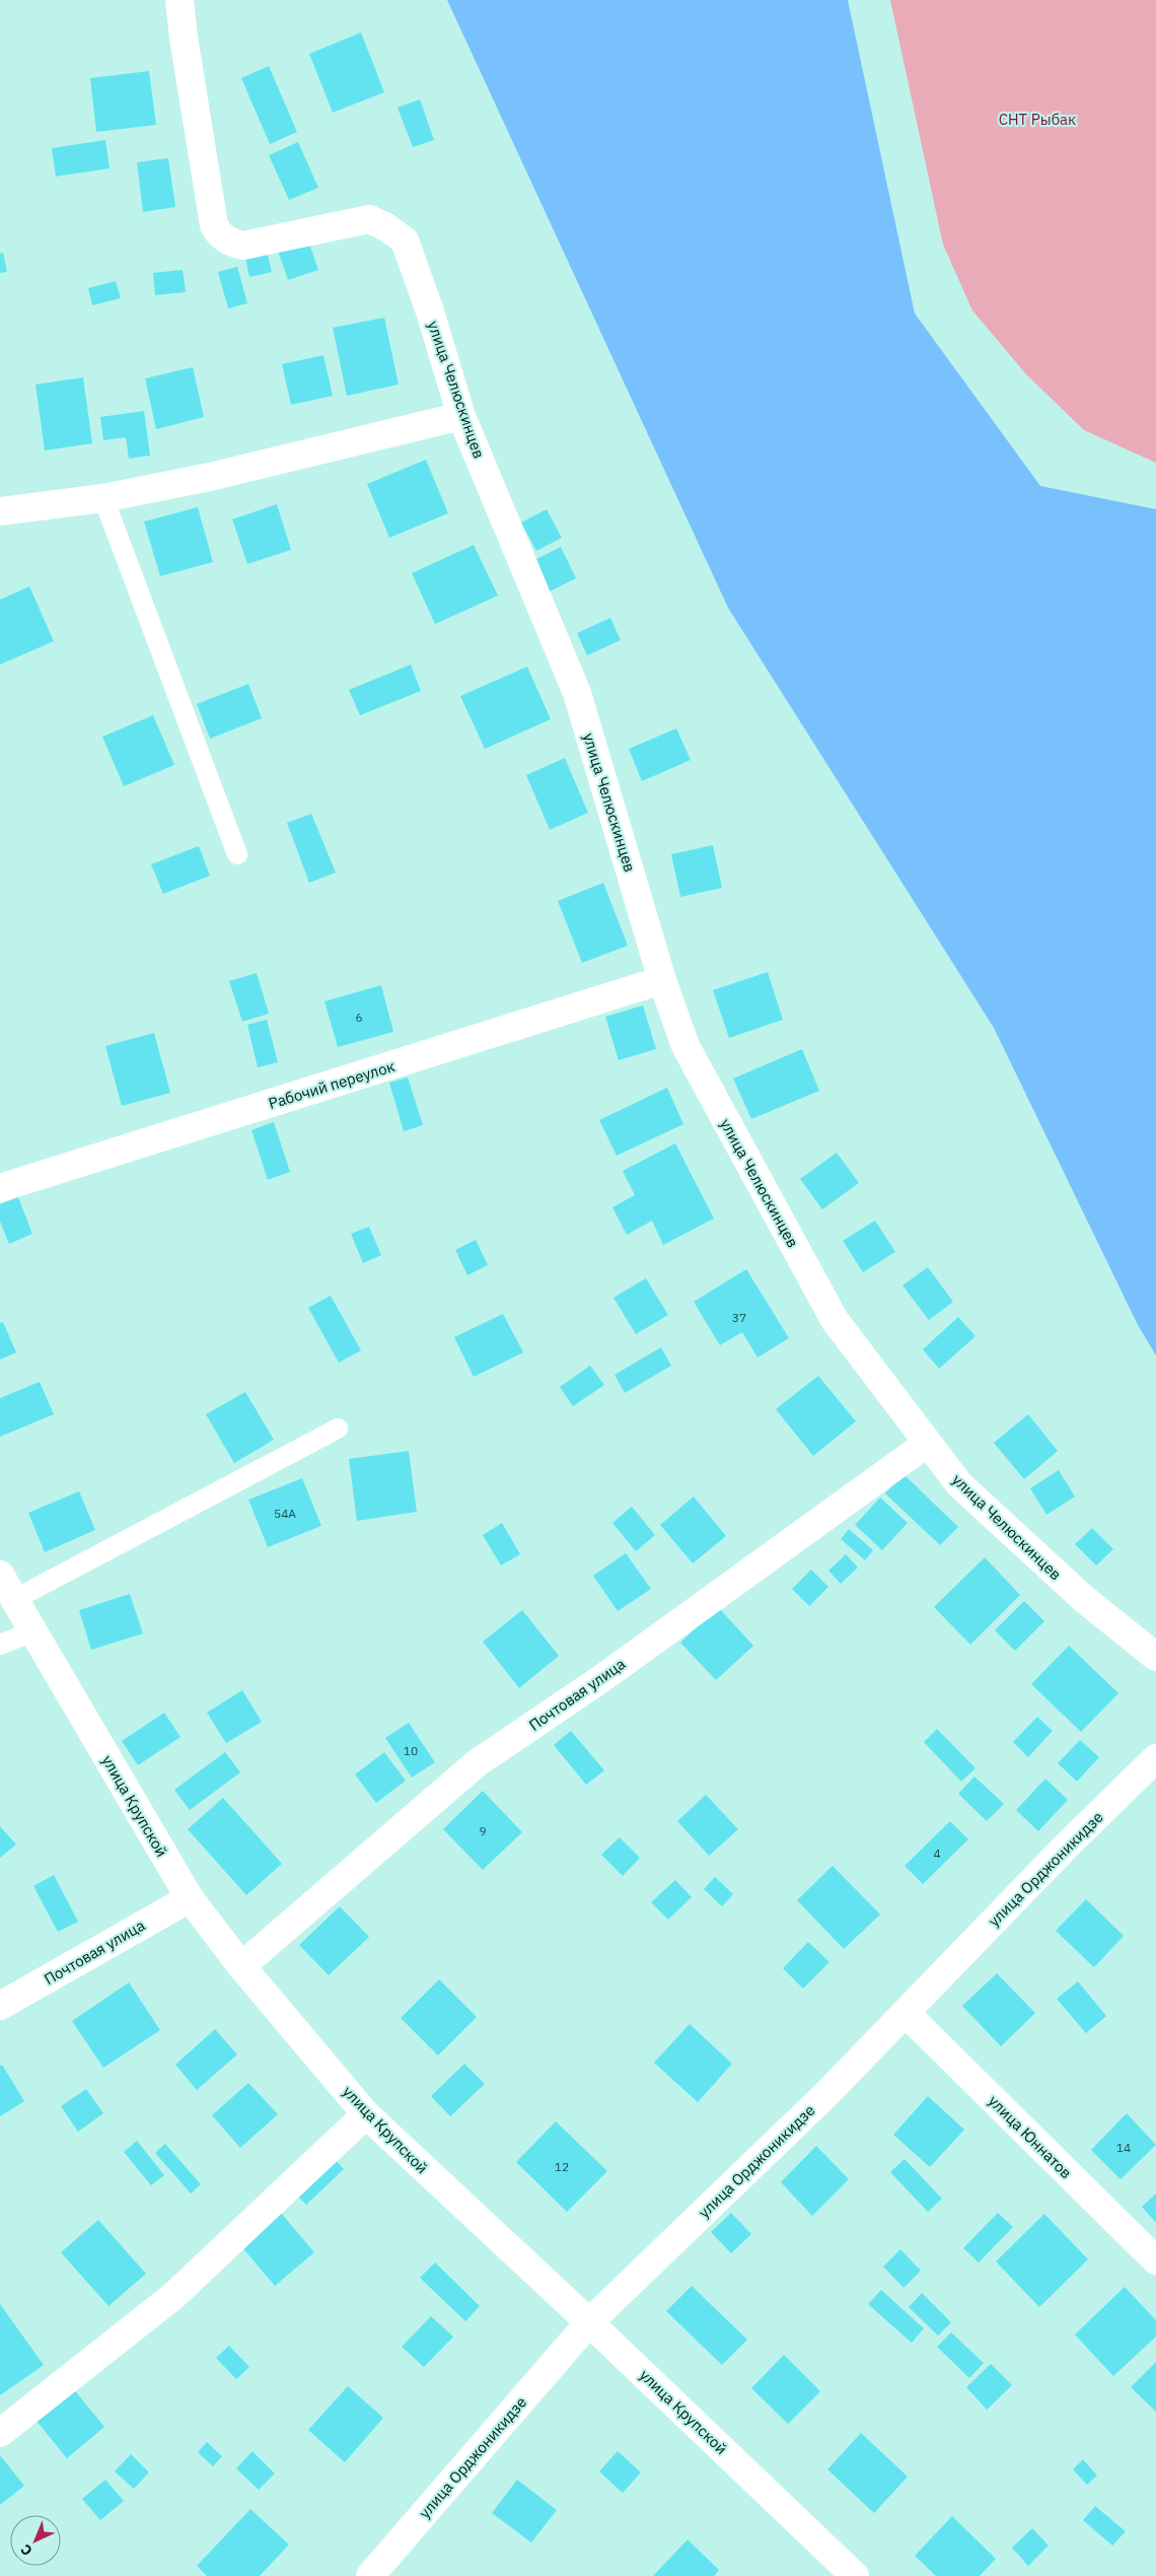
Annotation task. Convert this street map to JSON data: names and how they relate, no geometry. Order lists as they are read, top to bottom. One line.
{"streets":{"street":["улица Челюскинцев","Рабочий переулок","Почтовая улица","улица Крупской","улица Орджоникидзе","улица Юннатов"]},"crossings":[["улица Челюскинцев","Рабочий переулок"],["улица Челюскинцев","Почтовая улица"],["Почтовая улица","улица Крупской"],["улица Крупской","улица Орджоникидзе"],["улица Орджоникидзе","улица Юннатов"]],"parks":["СНТ Рыбак"],"house_numbers":["6","37","54А","10","9","4","14","12"],"north":"bottom left"}
